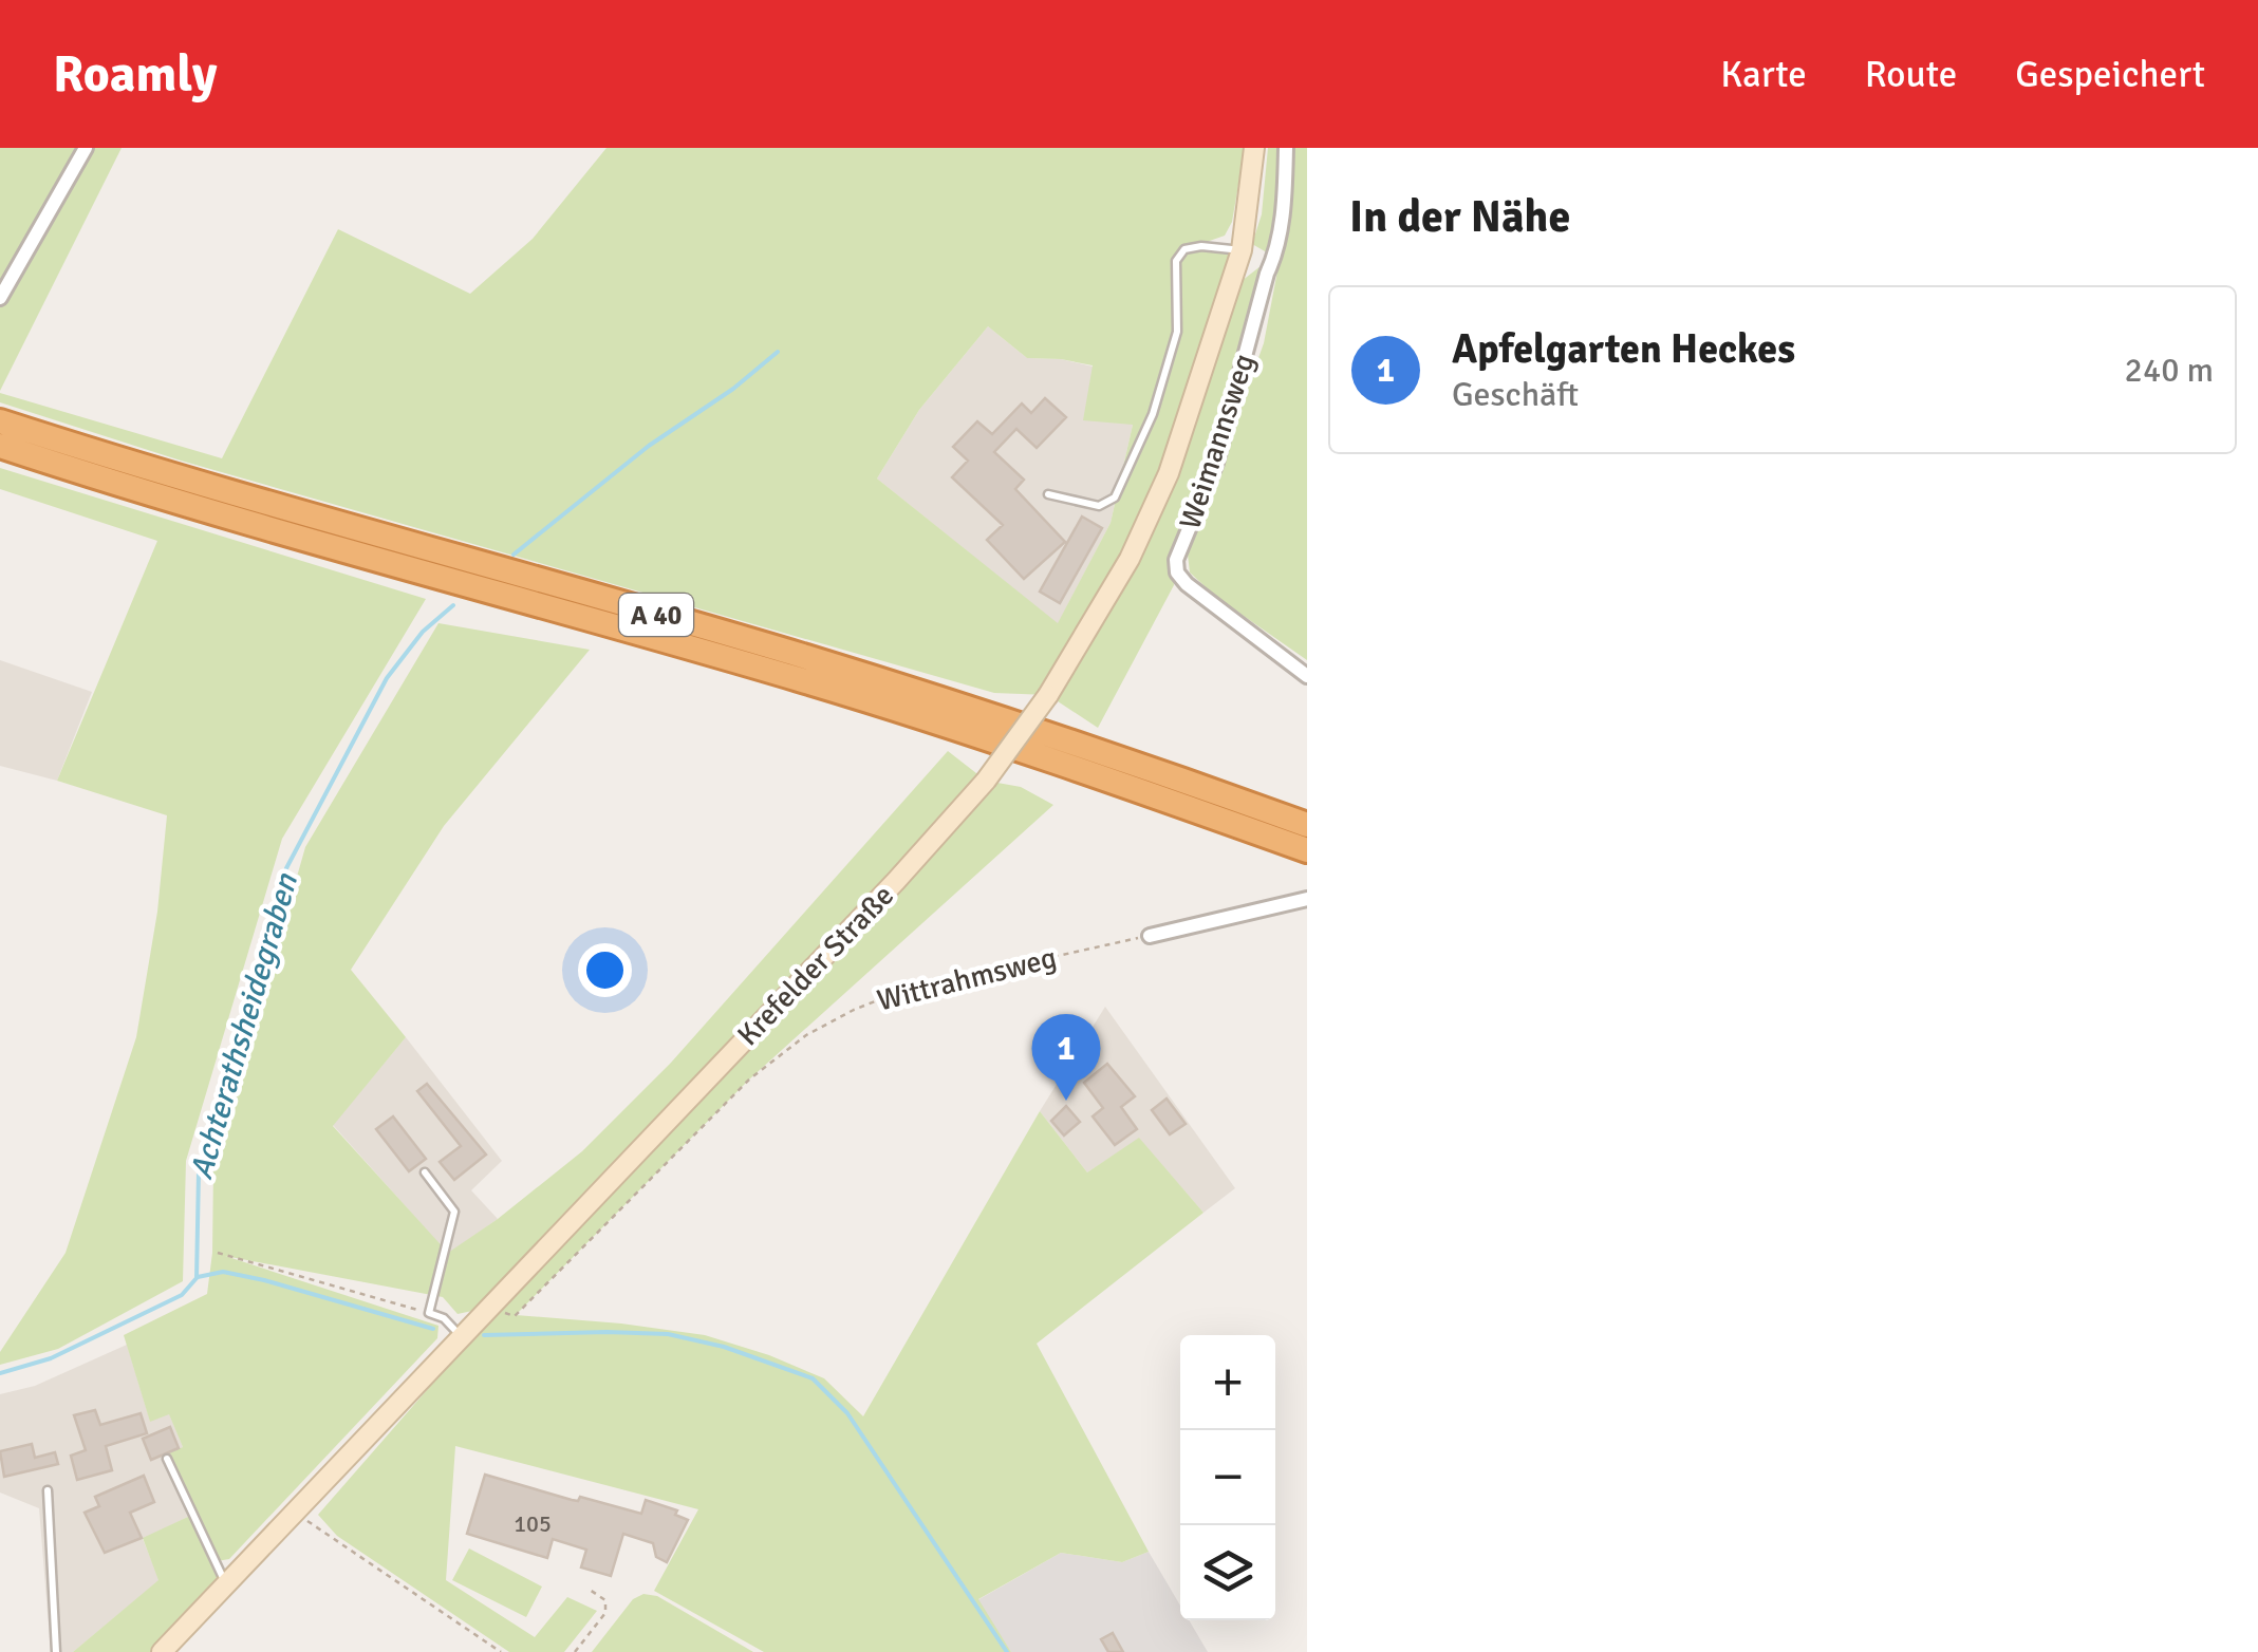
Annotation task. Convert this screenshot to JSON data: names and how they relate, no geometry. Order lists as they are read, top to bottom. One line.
{"streets":{"highway":["A 40"],"main road":["Krefelder Straße"],"street":["Weimannsweg"],"path":["Wittrahmsweg"]},"crossings":[["Krefelder Straße","Wittrahmsweg"]],"water":["Achterathsheidegraben"],"house_numbers":["105"],"page":{"header":"Roamly","nav":["Karte","Route","Gespeichert"],"heading":"In der Nähe","list":[{"mark":"1","name":"Apfelgarten Heckes","note":"Geschäft","value":"240 m"}],"pins":"1","map_buttons":["+","−"]}}
